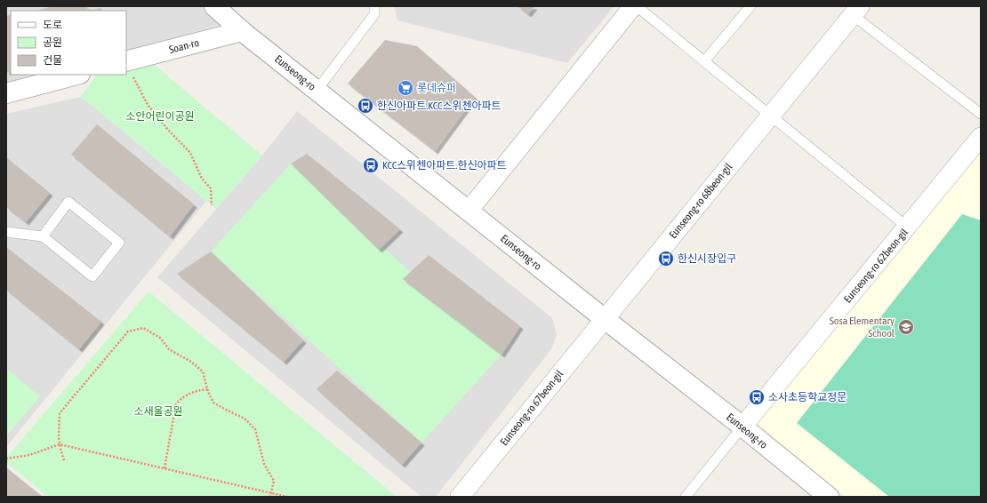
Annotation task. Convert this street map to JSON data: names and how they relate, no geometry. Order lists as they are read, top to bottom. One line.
{"streets":{"street":["Soan-ro","Eunseong-ro","Eunseong-ro 68beon-gil","Eunseong-ro 62beon-gil","Eunseong-ro 67beon-gil"]},"crossings":[["Soan-ro","Eunseong-ro"],["Eunseong-ro","Eunseong-ro 68beon-gil"],["Eunseong-ro","Eunseong-ro 62beon-gil"],["Eunseong-ro","Eunseong-ro 67beon-gil"],["Eunseong-ro 68beon-gil","Eunseong-ro 67beon-gil"]],"parks":["소안어린이공원","소새울공원"],"places":{"supermarket":["롯데슈퍼"],"bus stop":["한신아파트.KCC스위첸아파트","KCC스위첸아파트.한신아파트","한신시장입구","소사초등학교정문"],"school or university":["Sosa Elementary School"]},"legend":["도로","공원","건물"]}
